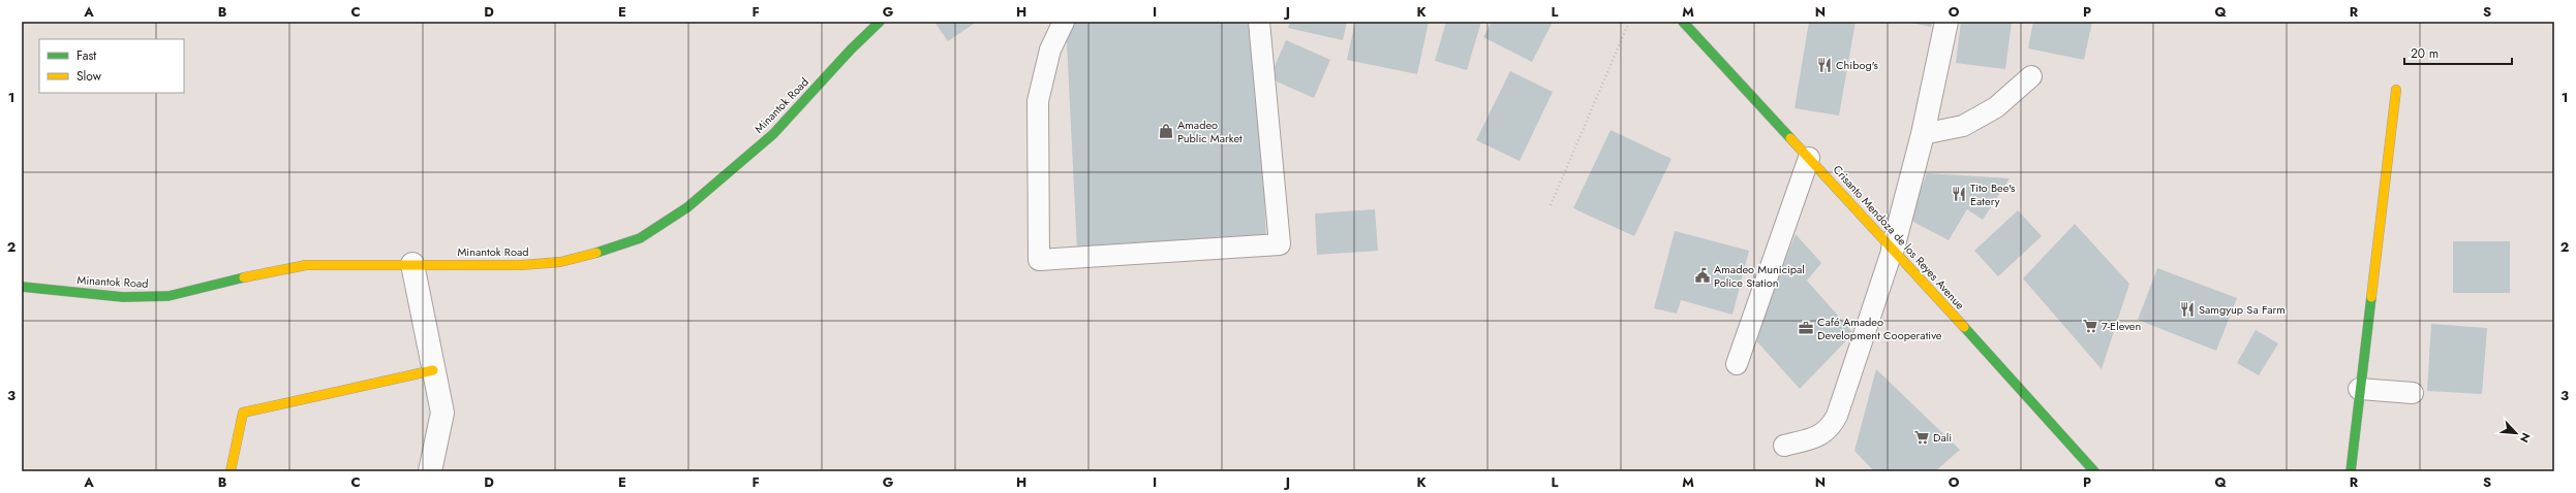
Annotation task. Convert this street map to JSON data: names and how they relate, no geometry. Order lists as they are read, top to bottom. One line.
{"streets":{"street":["Minantok Road","Crisanto Mendoza de los Reyes Avenue"]},"places":{"restaurant":["Chibog's","Tito Bee's Eatery","Samgyup Sa Farm"],"shop":["Amadeo Public Market"],"public building":["Amadeo Municipal Police Station"],"supermarket":["7-Eleven","Dali"],"office":["Café Amadeo Development Cooperative"]},"legend":["Fast","Slow"],"scale_bar":"20 m","north":"bottom right","grid":{"columns":["A","B","C","D","E","F","G","H","I","J","K","L","M","N","O","P","Q","R","S"],"rows":["1","2","3"]}}
